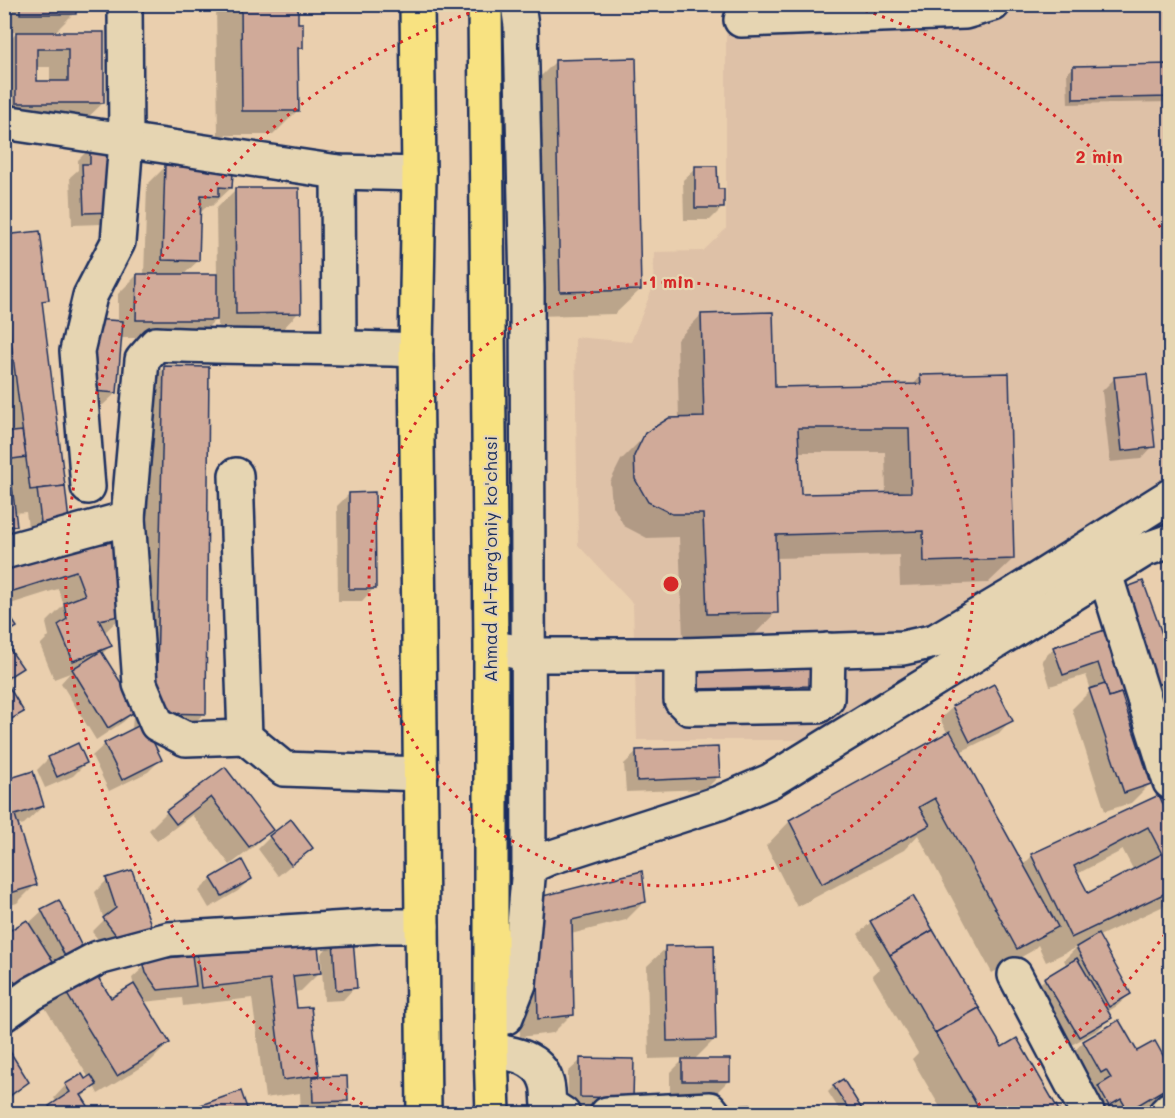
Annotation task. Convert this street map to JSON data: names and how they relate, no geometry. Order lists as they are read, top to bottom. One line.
{"streets":{"highway":["Ahmad Al-Farg'oniy ko'chasi"]},"rings":["2 min","1 min"]}
